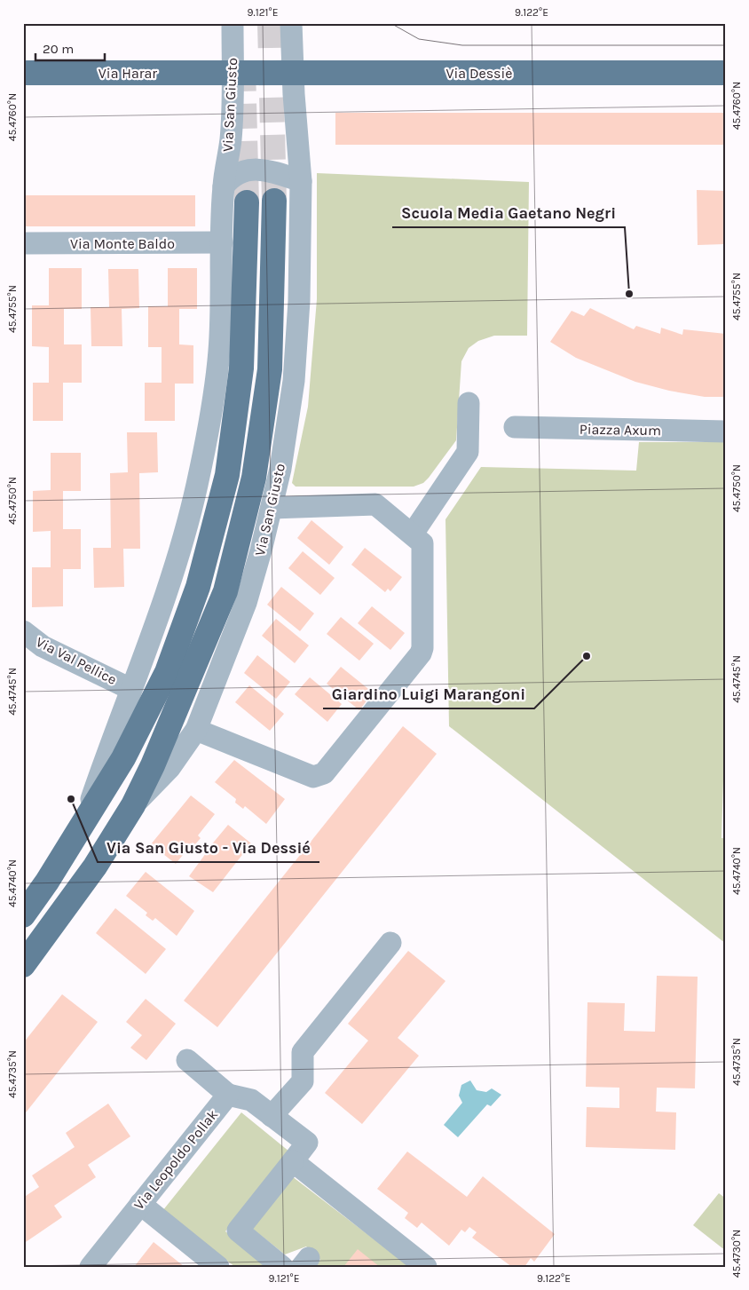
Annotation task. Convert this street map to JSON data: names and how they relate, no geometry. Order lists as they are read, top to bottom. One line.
{"streets":{"main road":["Via Harar","Via Dessiè","Via San Giusto"],"street":["Via Monte Baldo","Piazza Axum","Via Val Pellice","Via Leopoldo Pollak"]},"crossings":[["Via Harar","Via Dessiè"],["Via Harar","Via San Giusto"],["Via Dessiè","Via San Giusto"],["Via San Giusto","Via Monte Baldo"],["Via San Giusto","Via Val Pellice"]],"places":["Scuola Media Gaetano Negri","Giardino Luigi Marangoni","Via San Giusto - Via Dessié"],"scale_bar":"20 m","coordinates":["9.121°E","9.122°E","45.4760°N","45.4755°N","45.4750°N","45.4745°N","45.4740°N","45.4735°N","45.4730°N"]}
